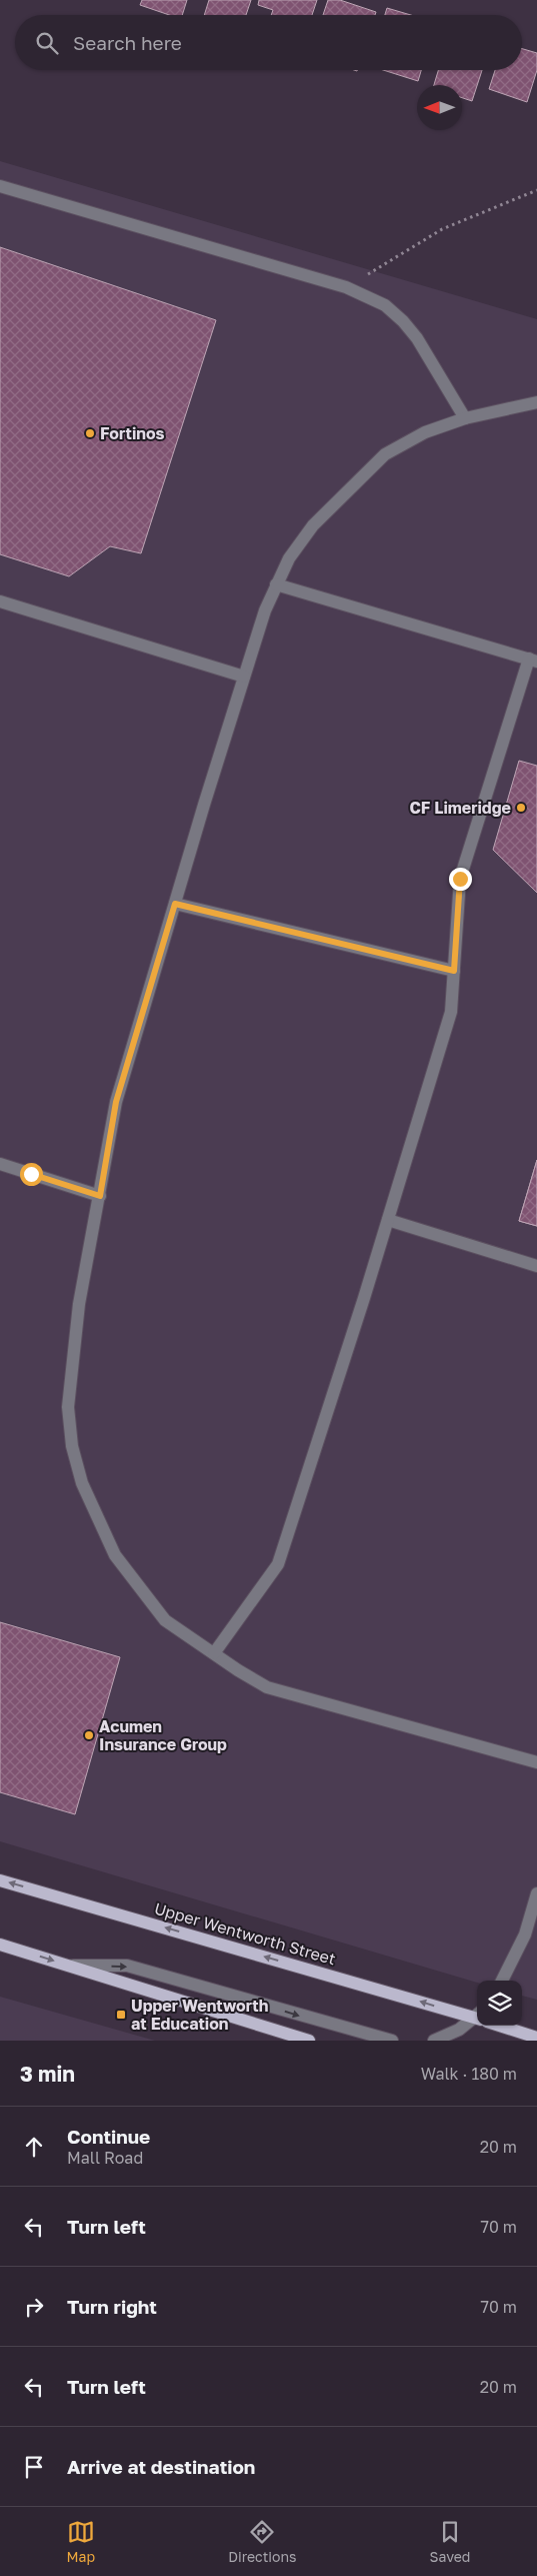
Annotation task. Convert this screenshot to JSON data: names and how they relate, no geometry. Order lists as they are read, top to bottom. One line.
{"streets":{"main road":["Upper Wentworth Street"]},"places":{"other":["Fortinos","CF Limeridge","Acumen Insurance Group"],"transit":["Upper Wentworth at Education"]},"north":"left","page":{"search":"Search here","heading":["3 min","Walk · 180 m"],"list":[["Continue","Mall Road","20 m"],["Turn left","70 m"],["Turn right","70 m"],["Turn left","20 m"],"Arrive at destination"],"nav":["Map","Directions","Saved"]}}
